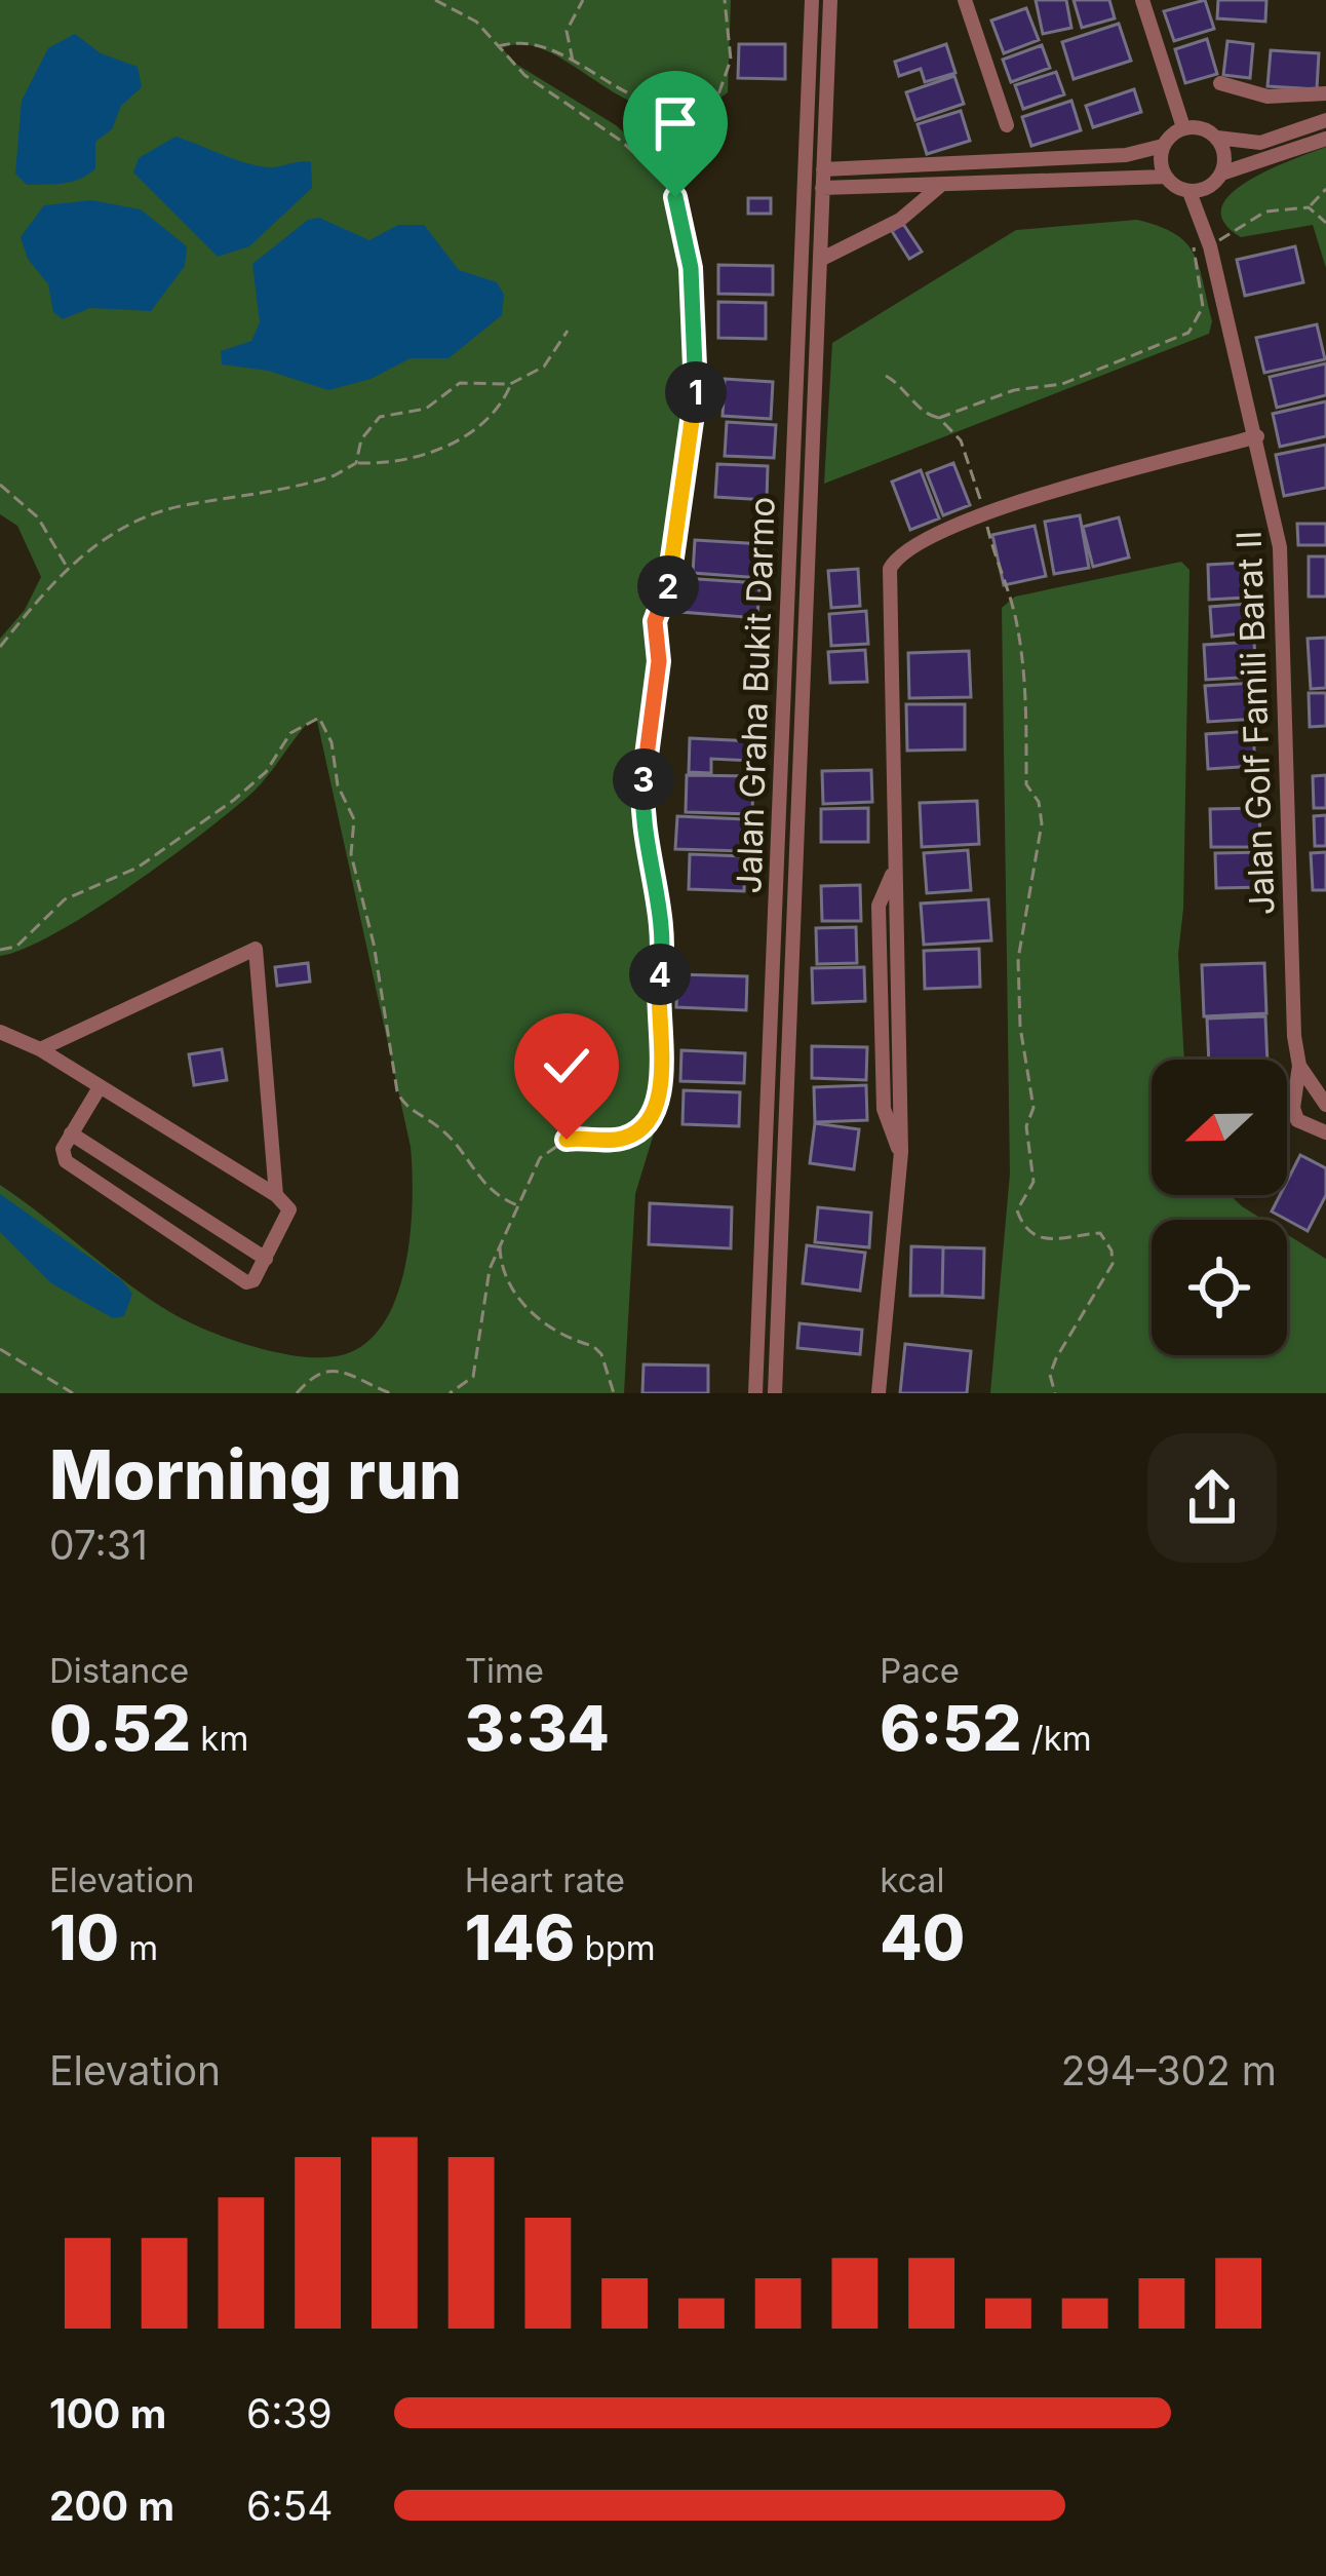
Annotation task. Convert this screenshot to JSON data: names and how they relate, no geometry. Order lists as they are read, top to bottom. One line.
{"streets":{"street":["Jalan Graha Bukit Darmo","Jalan Golf Famili Barat II"]},"north":"left","page":{"pins":["1","2","3","4"],"heading":["Morning run","07:31"],"stats":[["Distance","0.52 km"],["Time","3:34"],["Pace","6:52 /km"],["Elevation","10 m"],["Heart rate","146 bpm"],["kcal","40"]],"chart":["Elevation","294–302 m"],"list":[{"name":"100 m","note":"6:39"},{"name":"200 m","note":"6:54"}]}}
